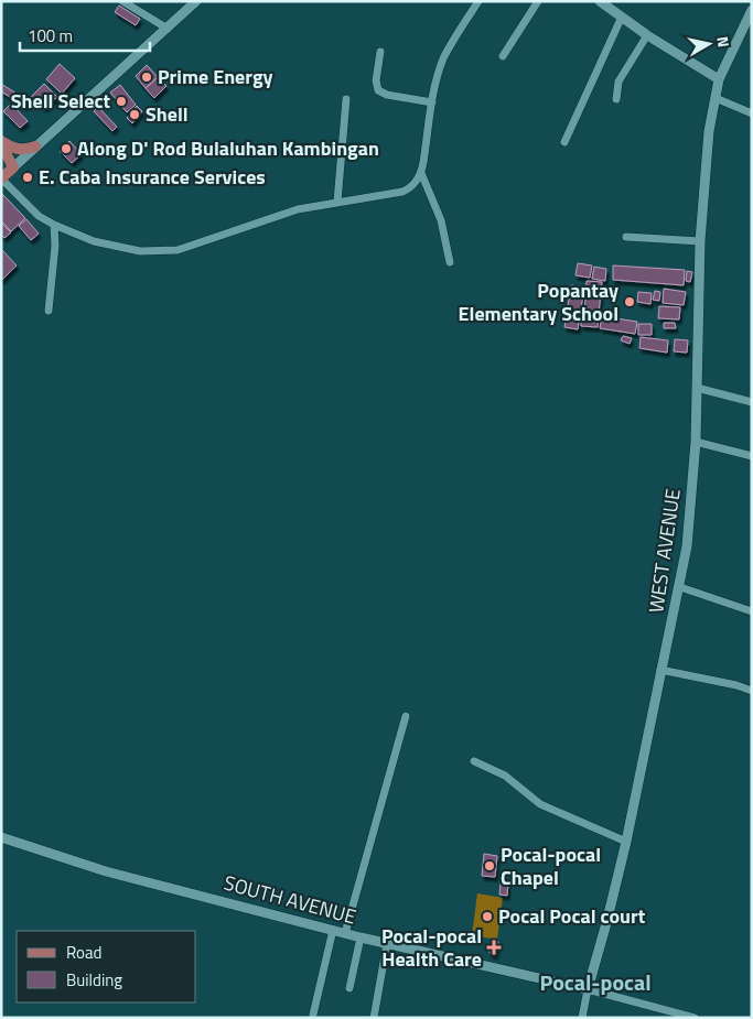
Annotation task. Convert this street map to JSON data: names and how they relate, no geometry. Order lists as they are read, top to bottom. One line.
{"streets":{"street":["WEST AVENUE","SOUTH AVENUE"]},"crossings":[["WEST AVENUE","SOUTH AVENUE"]],"districts":["Pocal-pocal"],"places":{"other":["Prime Energy","Shell Select","Shell","Along D' Rod Bulaluhan Kambingan","E. Caba Insurance Services","Popantay Elementary School","Pocal-pocal Chapel","Pocal Pocal court"],"health":["Pocal-pocal Health Care"]},"legend":["Road","Building"],"scale_bar":"100 m","north":"right"}
